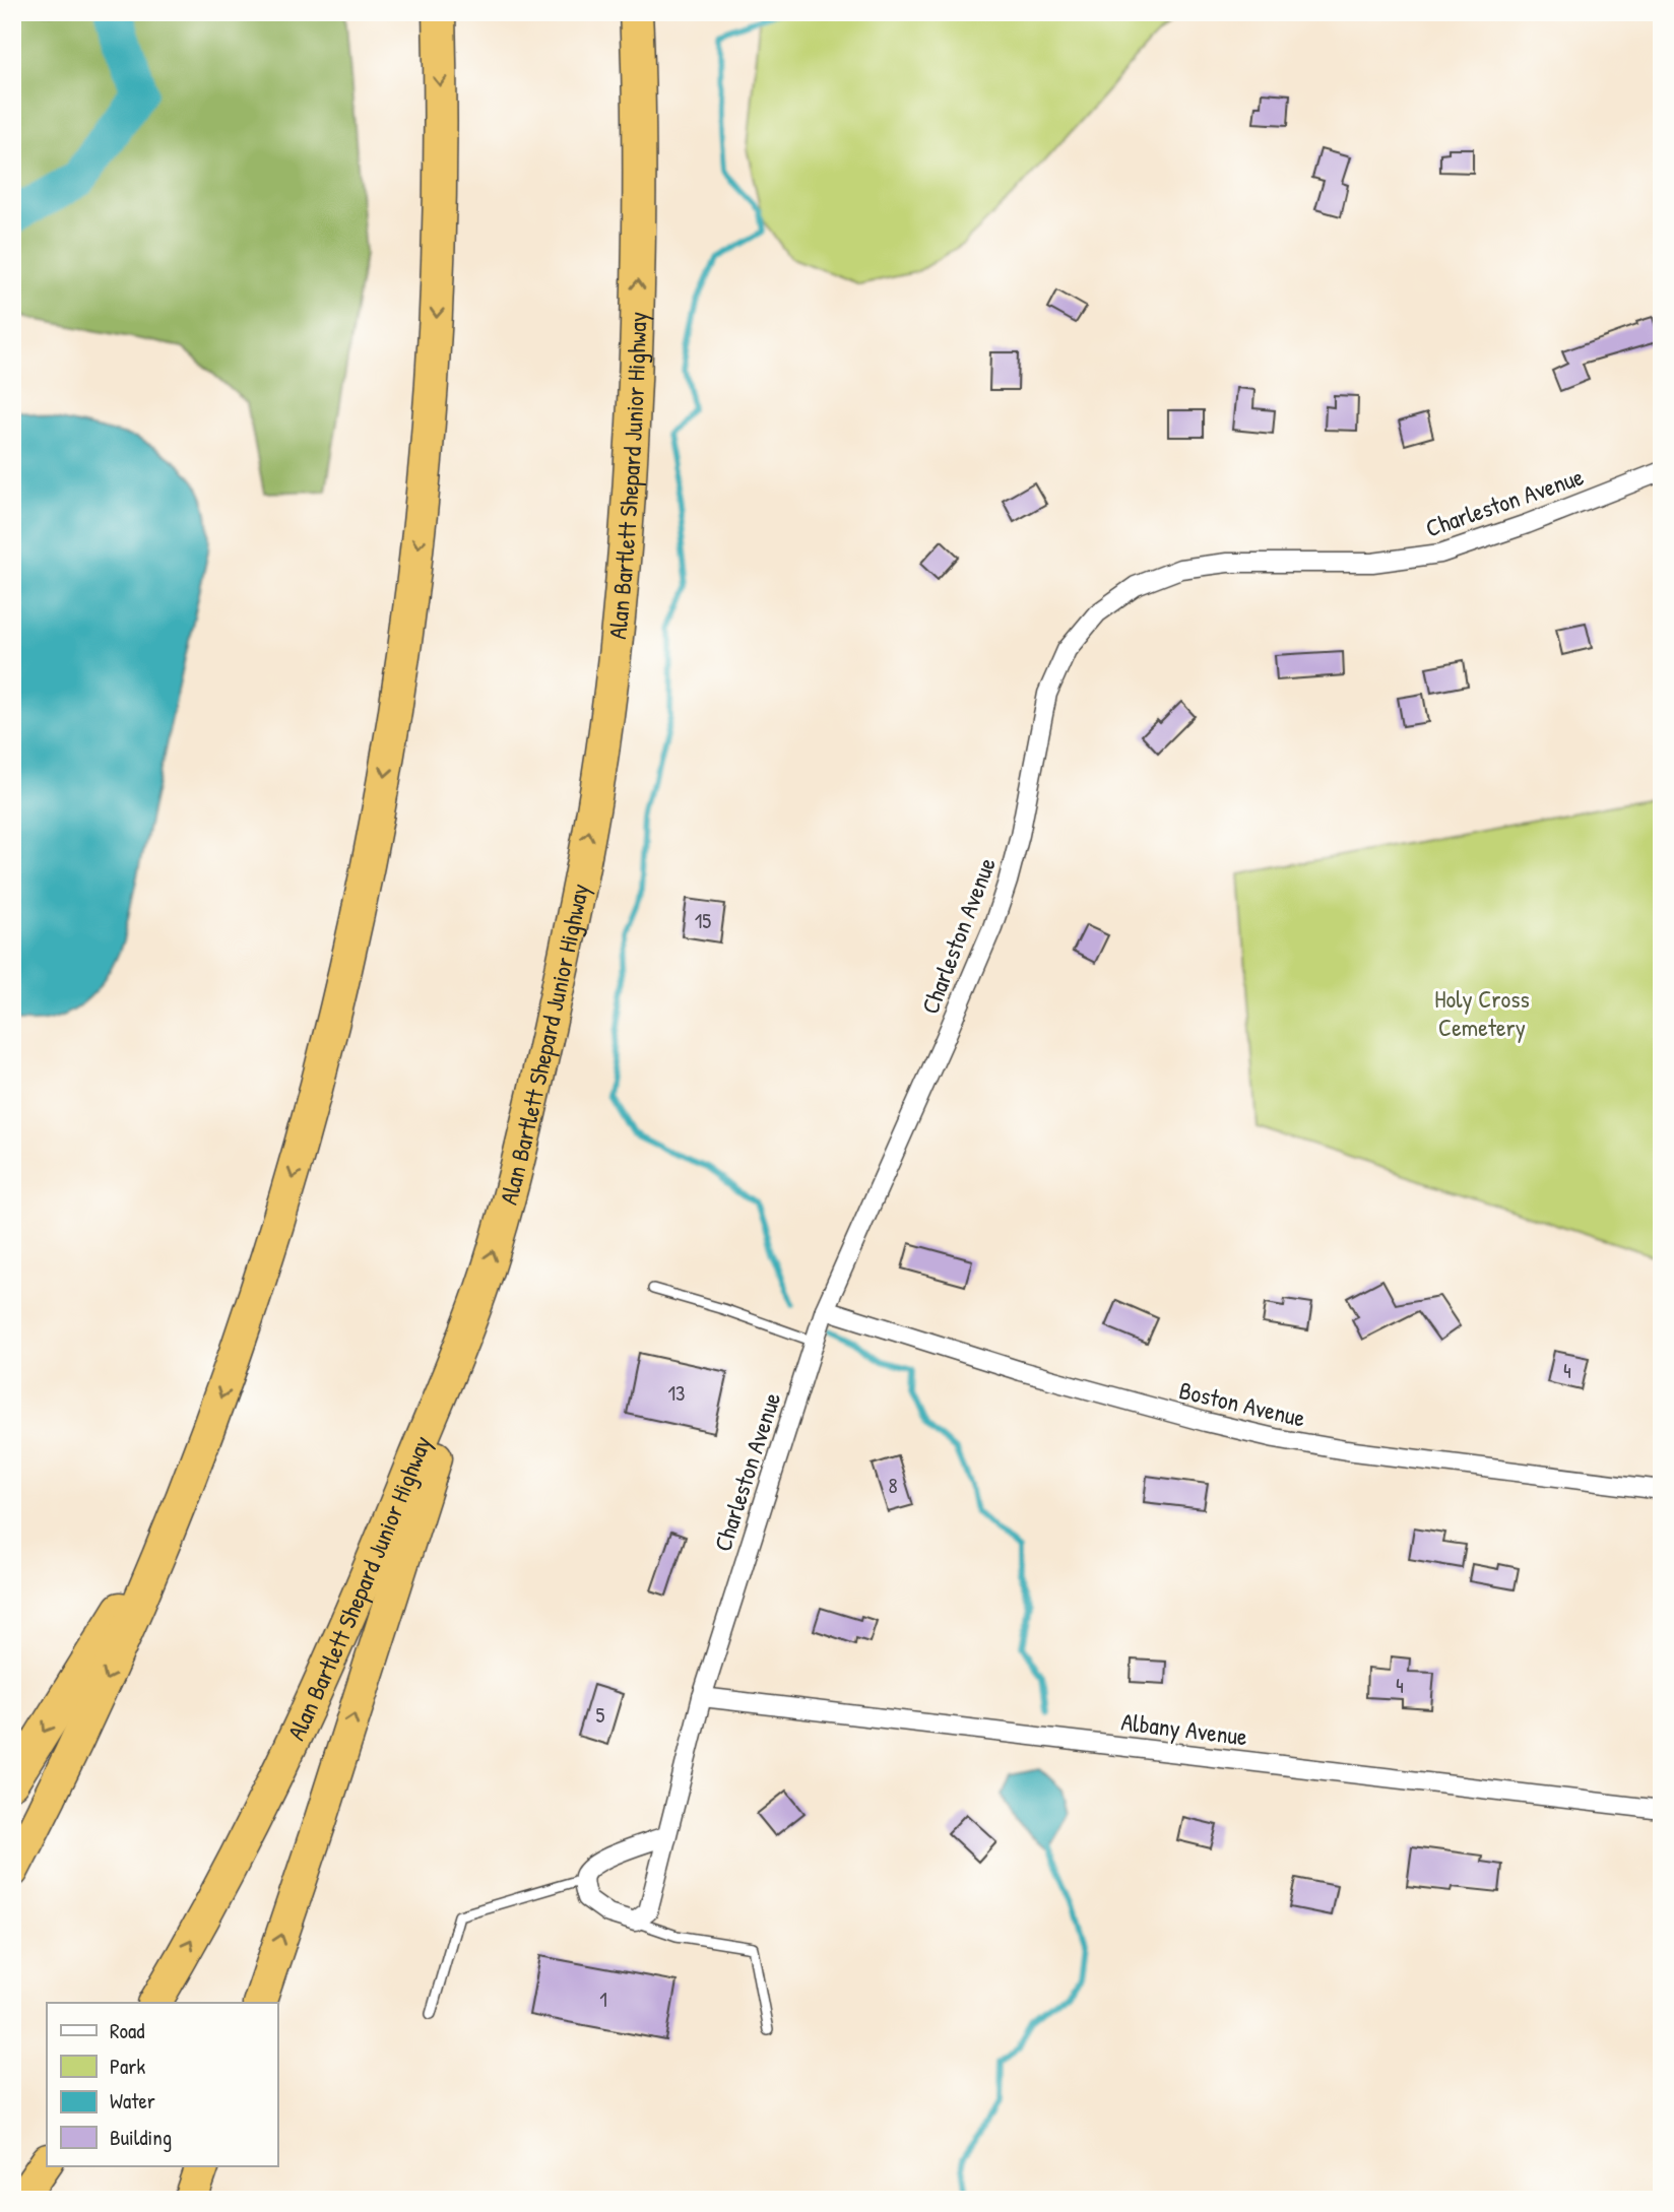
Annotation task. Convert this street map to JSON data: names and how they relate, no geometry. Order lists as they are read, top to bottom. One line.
{"streets":{"highway":["Alan Bartlett Shepard Junior Highway"],"street":["Charleston Avenue","Boston Avenue","Albany Avenue"]},"crossings":[["Charleston Avenue","Boston Avenue"],["Charleston Avenue","Albany Avenue"]],"parks":["Holy Cross Cemetery"],"house_numbers":["15","4","13","8","4","5","1"],"legend":["Road","Park","Water","Building"]}
